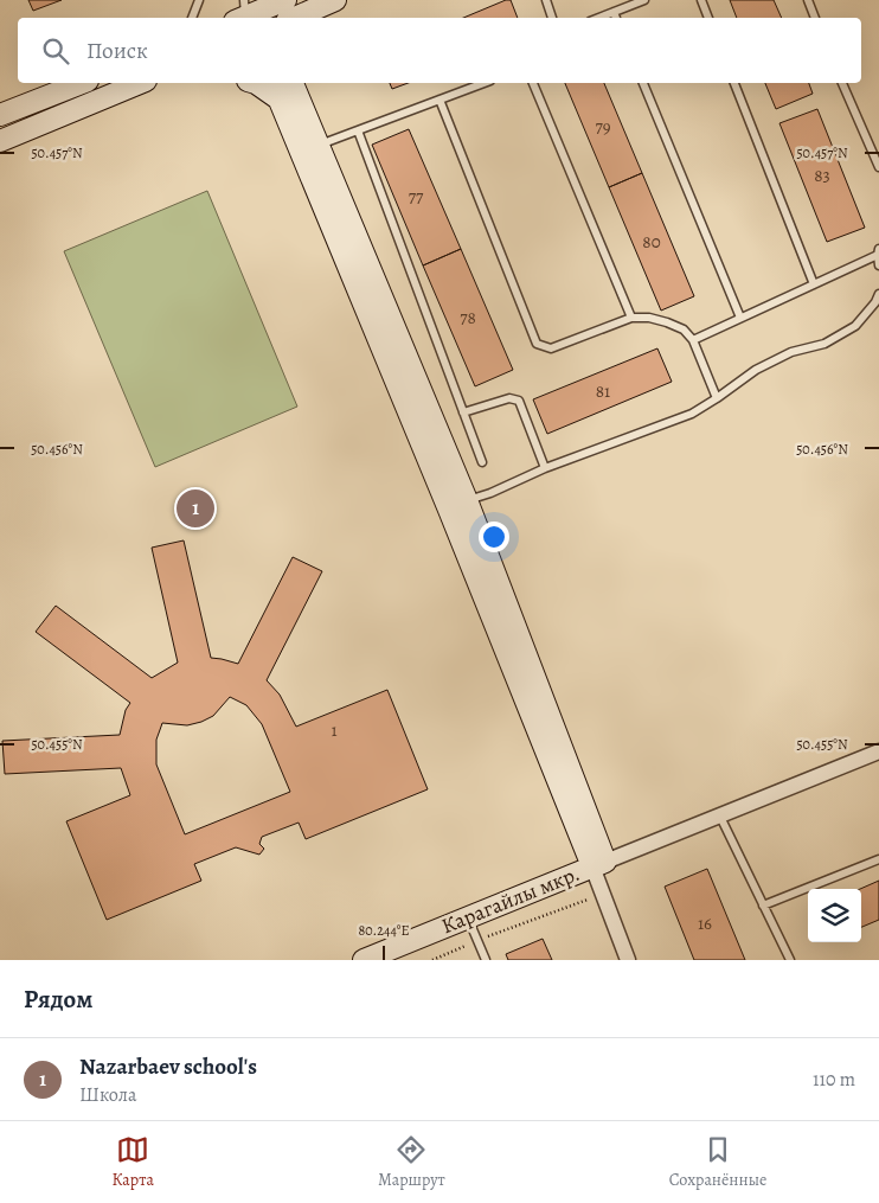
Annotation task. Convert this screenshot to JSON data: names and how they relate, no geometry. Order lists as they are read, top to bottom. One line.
{"streets":{"street":["Карагайлы мкр."]},"house_numbers":["79","83","77","80","78","81","1","16"],"page":{"search":"Поиск","pins":"1","heading":"Рядом","list":[{"mark":"1","name":"Nazarbaev school's","note":"Школа","value":"110 m"}],"nav":["Карта","Маршрут","Сохранённые"]},"coordinates":["50.457°N","50.456°N","50.455°N","80.244°E"]}
